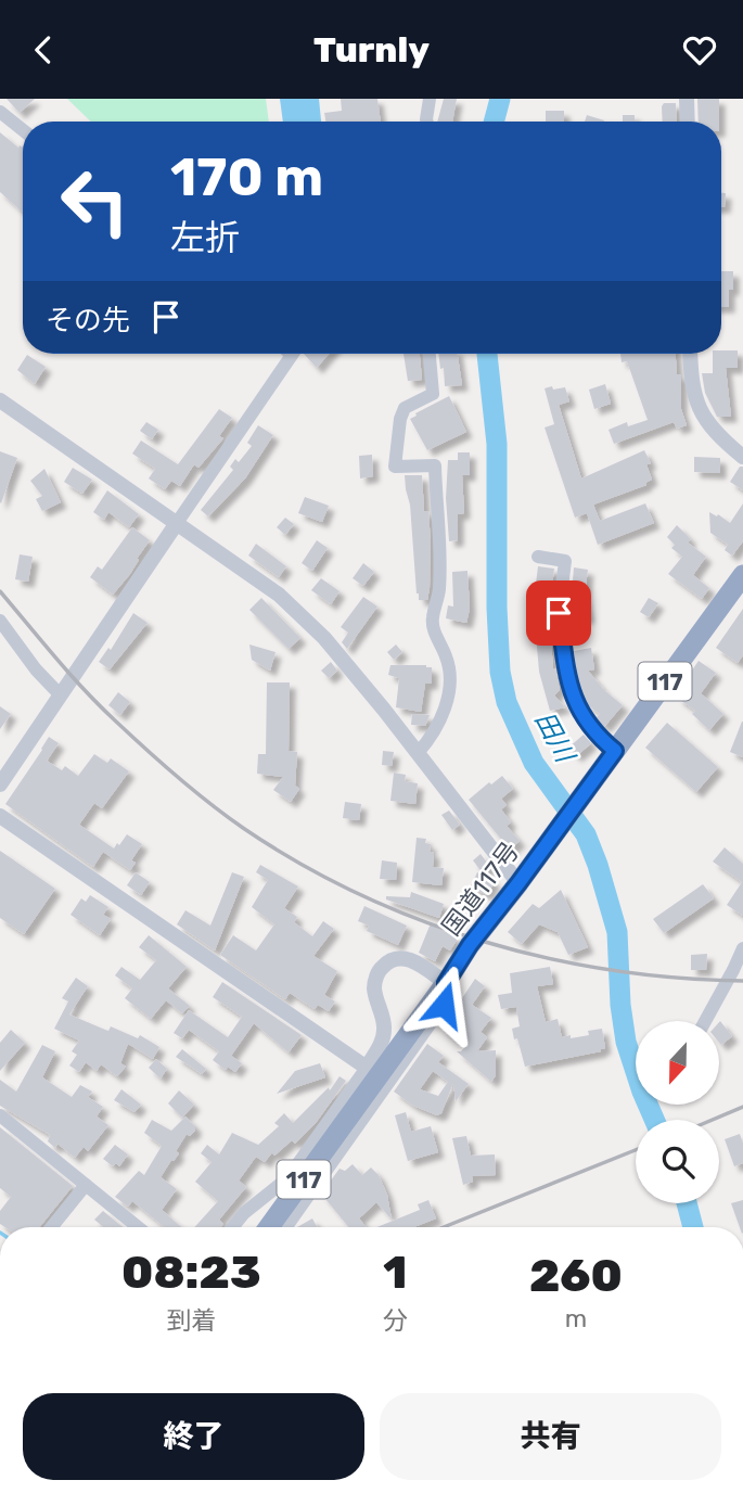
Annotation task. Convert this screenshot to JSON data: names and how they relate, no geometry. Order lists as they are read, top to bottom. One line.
{"streets":{"highway":["117","国道117号"]},"water":["田川"],"north":"bottom","page":{"header":"Turnly","turn":["170 m","左折"],"then":"その先","eta":["08:23","到着","1","分","260","m"],"buttons":["終了","共有"]}}
